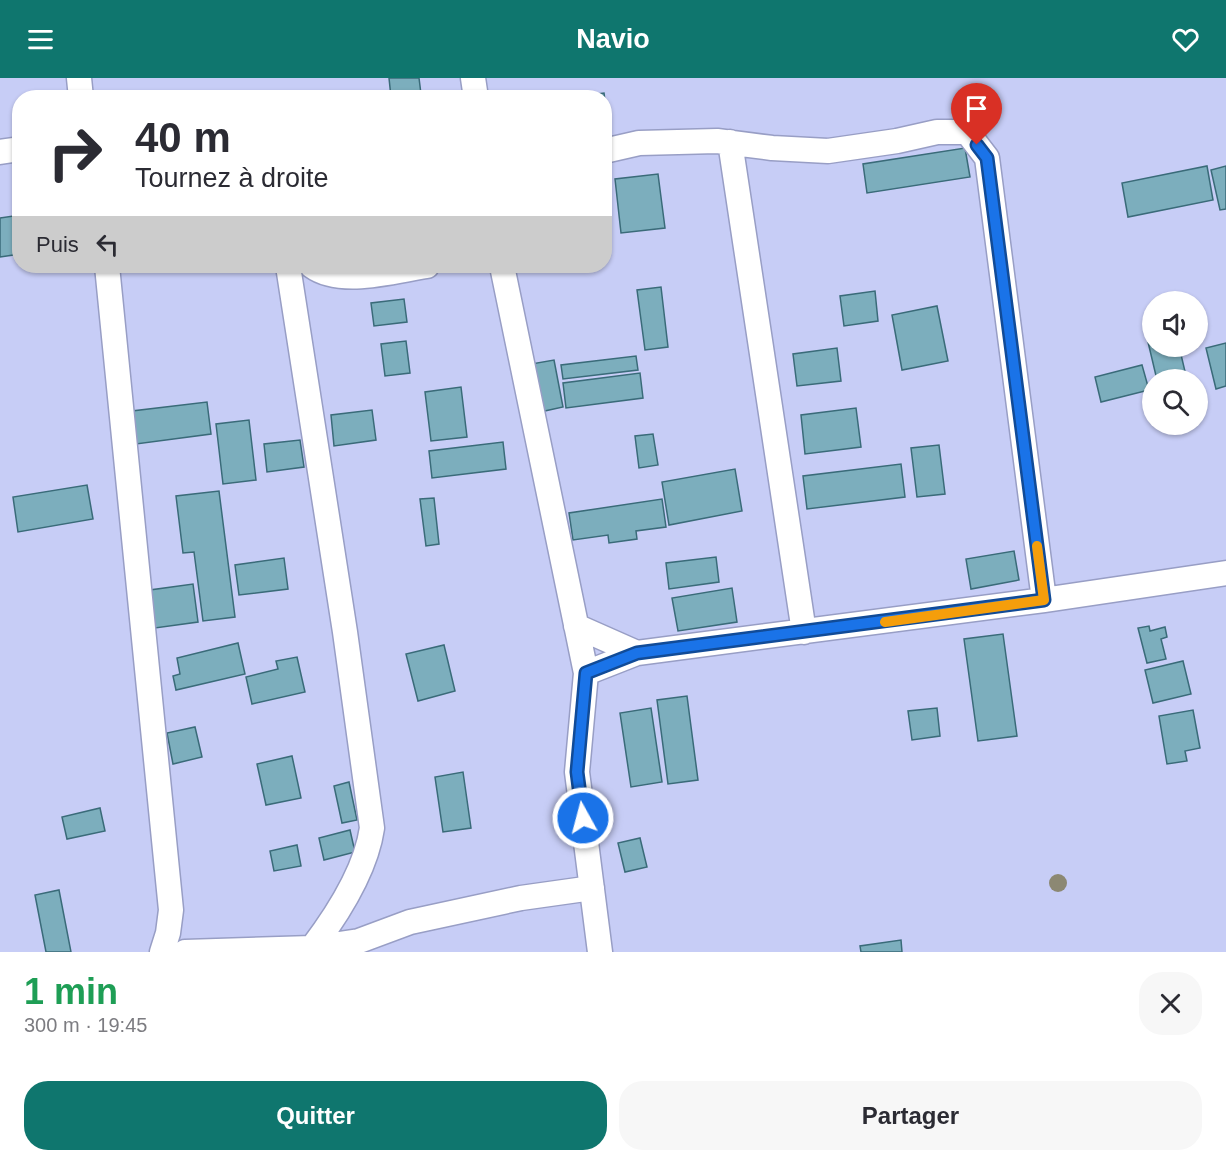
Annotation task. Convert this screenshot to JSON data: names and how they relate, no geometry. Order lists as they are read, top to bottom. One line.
{"page":{"header":"Navio","turn":["40 m","Tournez à droite"],"then":"Puis","heading":["1 min","300 m · 19:45"],"buttons":["Quitter","Partager"]}}
